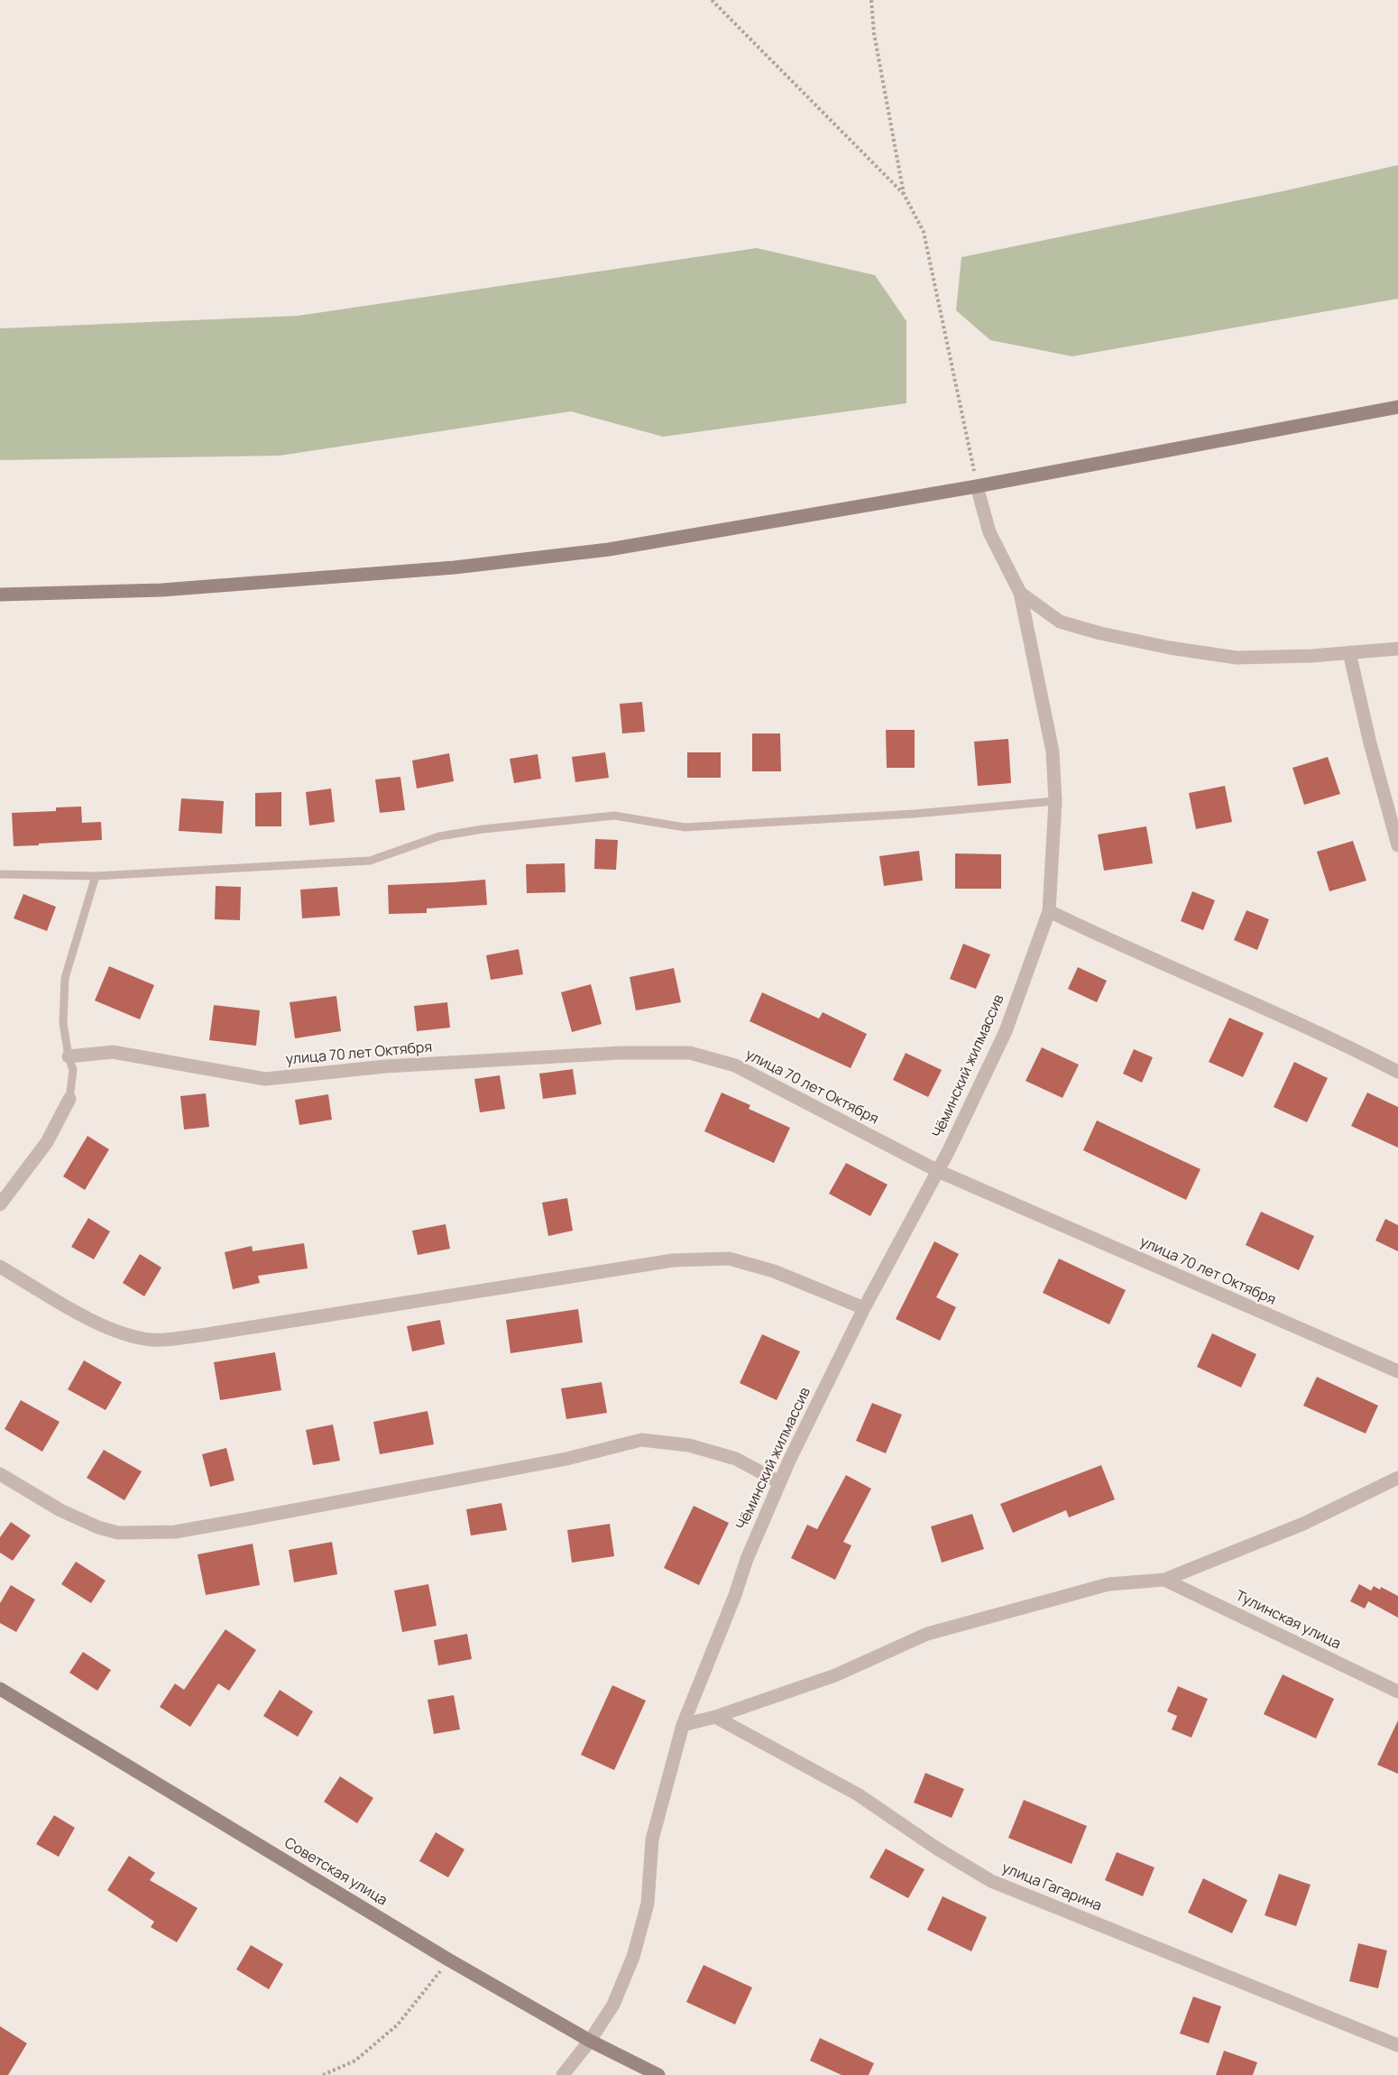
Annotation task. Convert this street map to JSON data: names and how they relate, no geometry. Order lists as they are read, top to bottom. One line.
{"streets":{"main road":["Советская улица"],"street":["улица 70 лет Октября","Чёминский жилмассив","Тулинская улица","улица Гагарина"]},"crossings":[["улица 70 лет Октября","Чёминский жилмассив"],["Чёминский жилмассив","Советская улица"]]}
